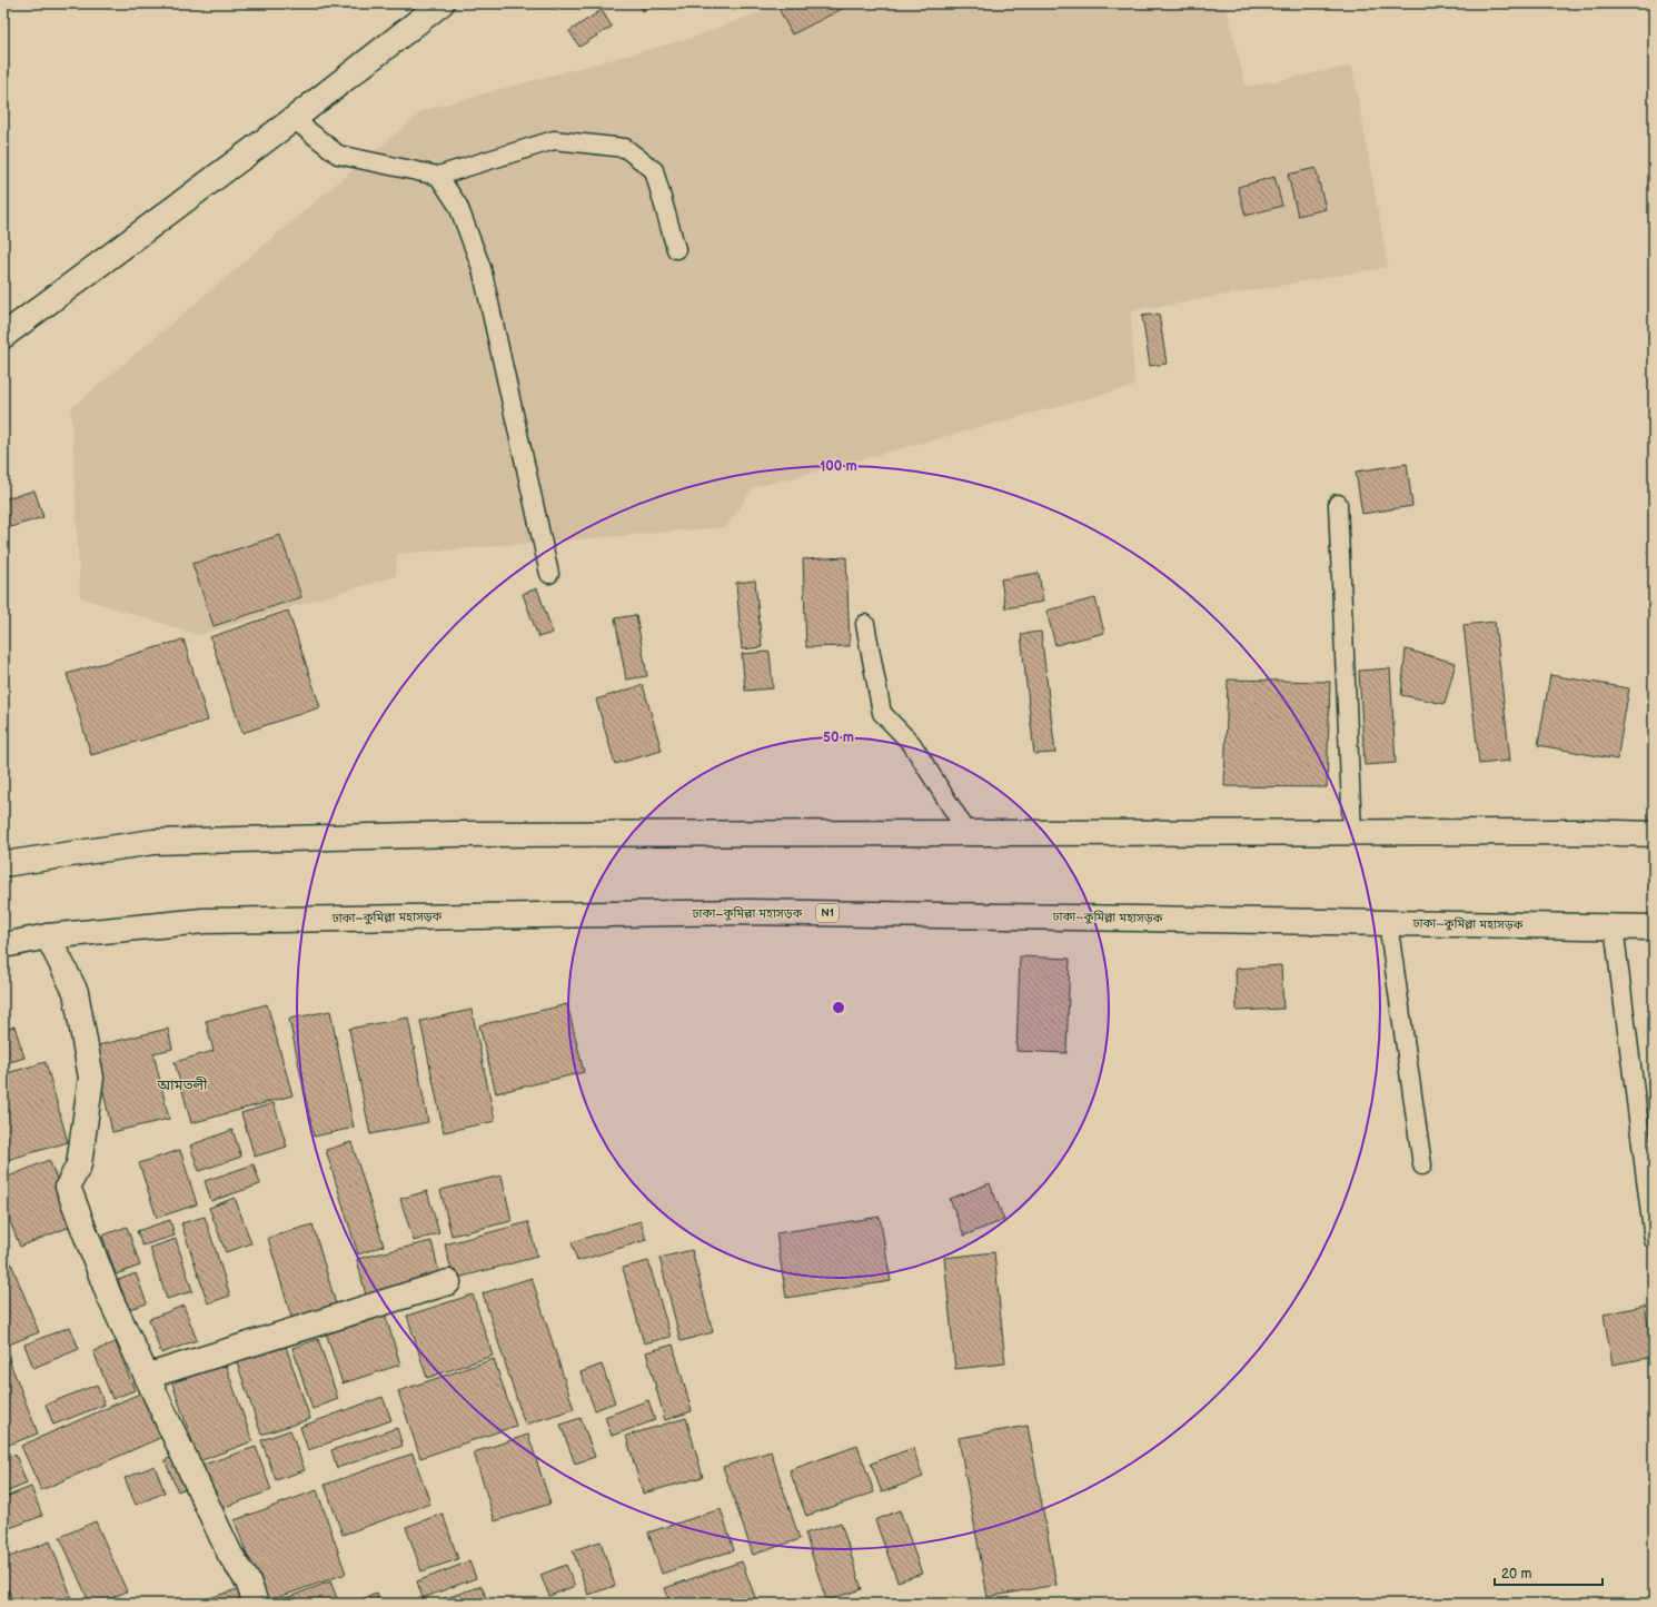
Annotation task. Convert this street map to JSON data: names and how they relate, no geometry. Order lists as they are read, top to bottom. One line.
{"streets":{"main road":["ঢাকা–কুমিল্লা মহাসড়ক","N1"]},"districts":["আমতলী"],"scale_bar":"20 m","rings":["100 m","50 m"]}
